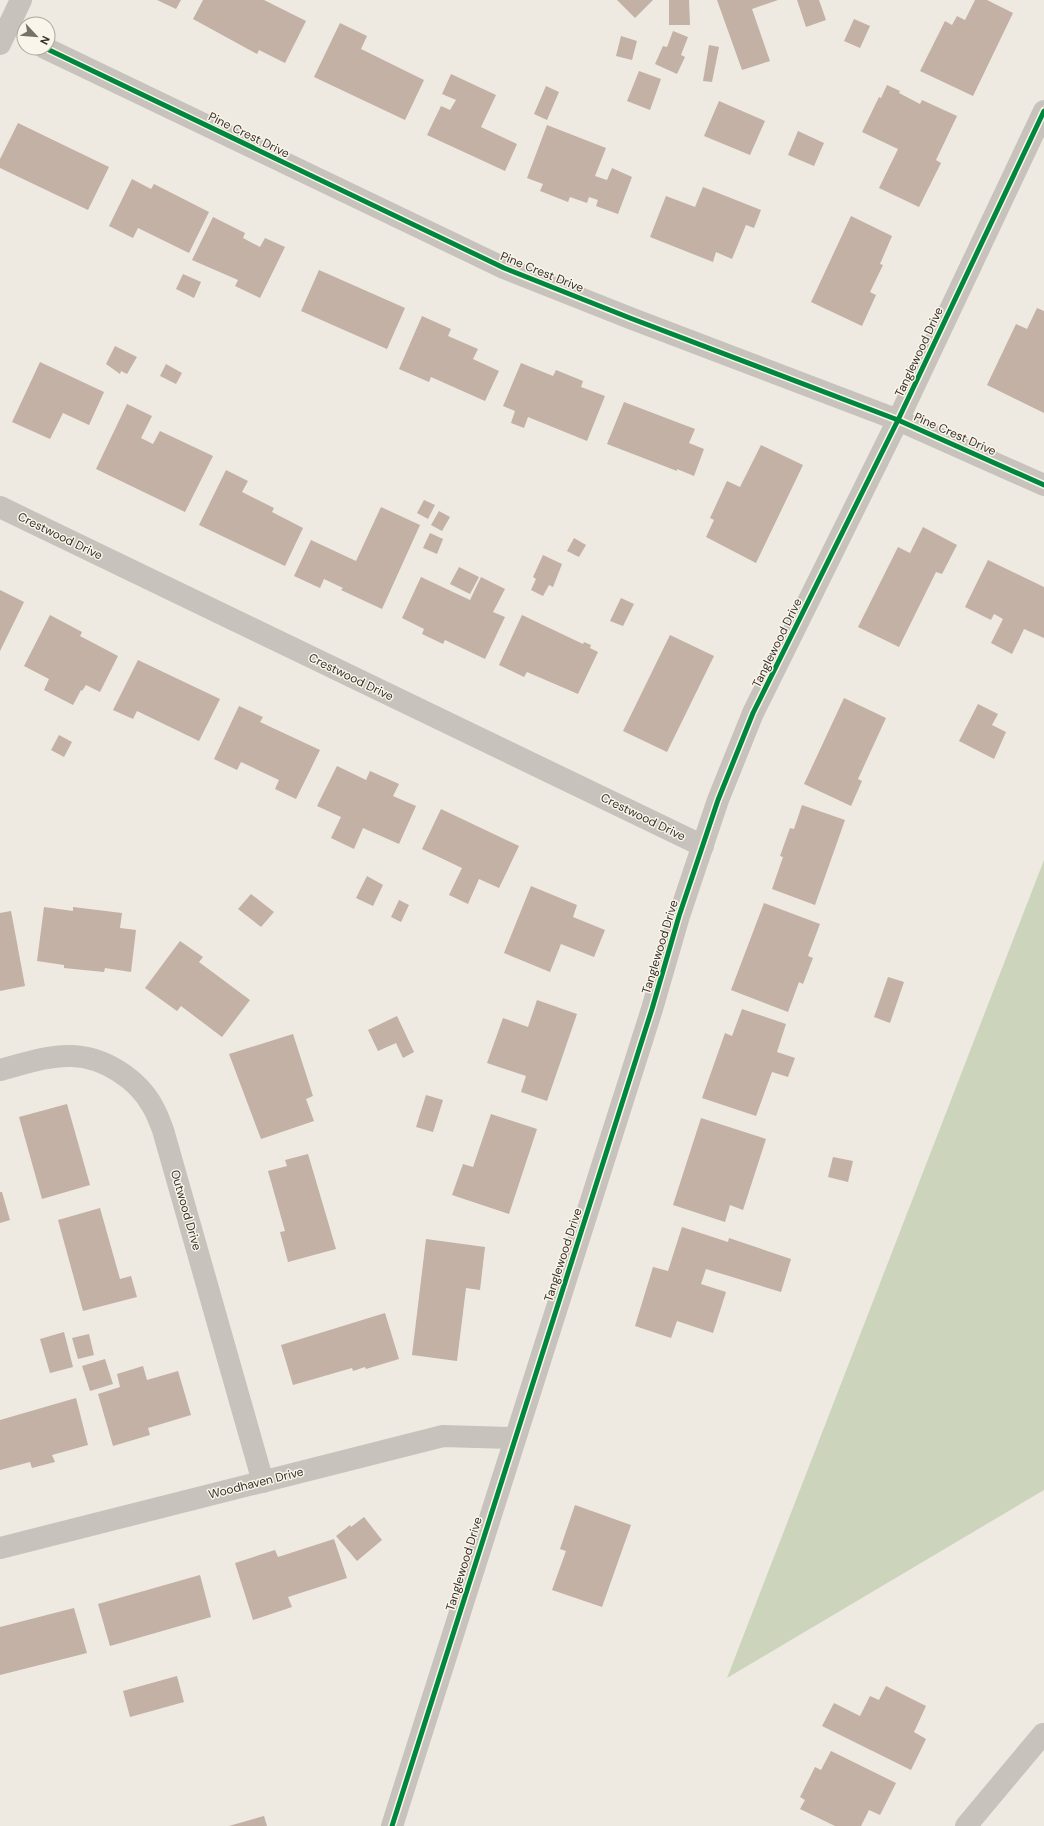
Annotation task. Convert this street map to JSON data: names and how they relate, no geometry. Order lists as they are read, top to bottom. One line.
{"streets":{"street":["Pine Crest Drive","Tanglewood Drive","Crestwood Drive","Outwood Drive","Woodhaven Drive"]},"crossings":[["Pine Crest Drive","Tanglewood Drive"],["Tanglewood Drive","Crestwood Drive"],["Tanglewood Drive","Woodhaven Drive"],["Outwood Drive","Woodhaven Drive"]],"north":"bottom right"}
